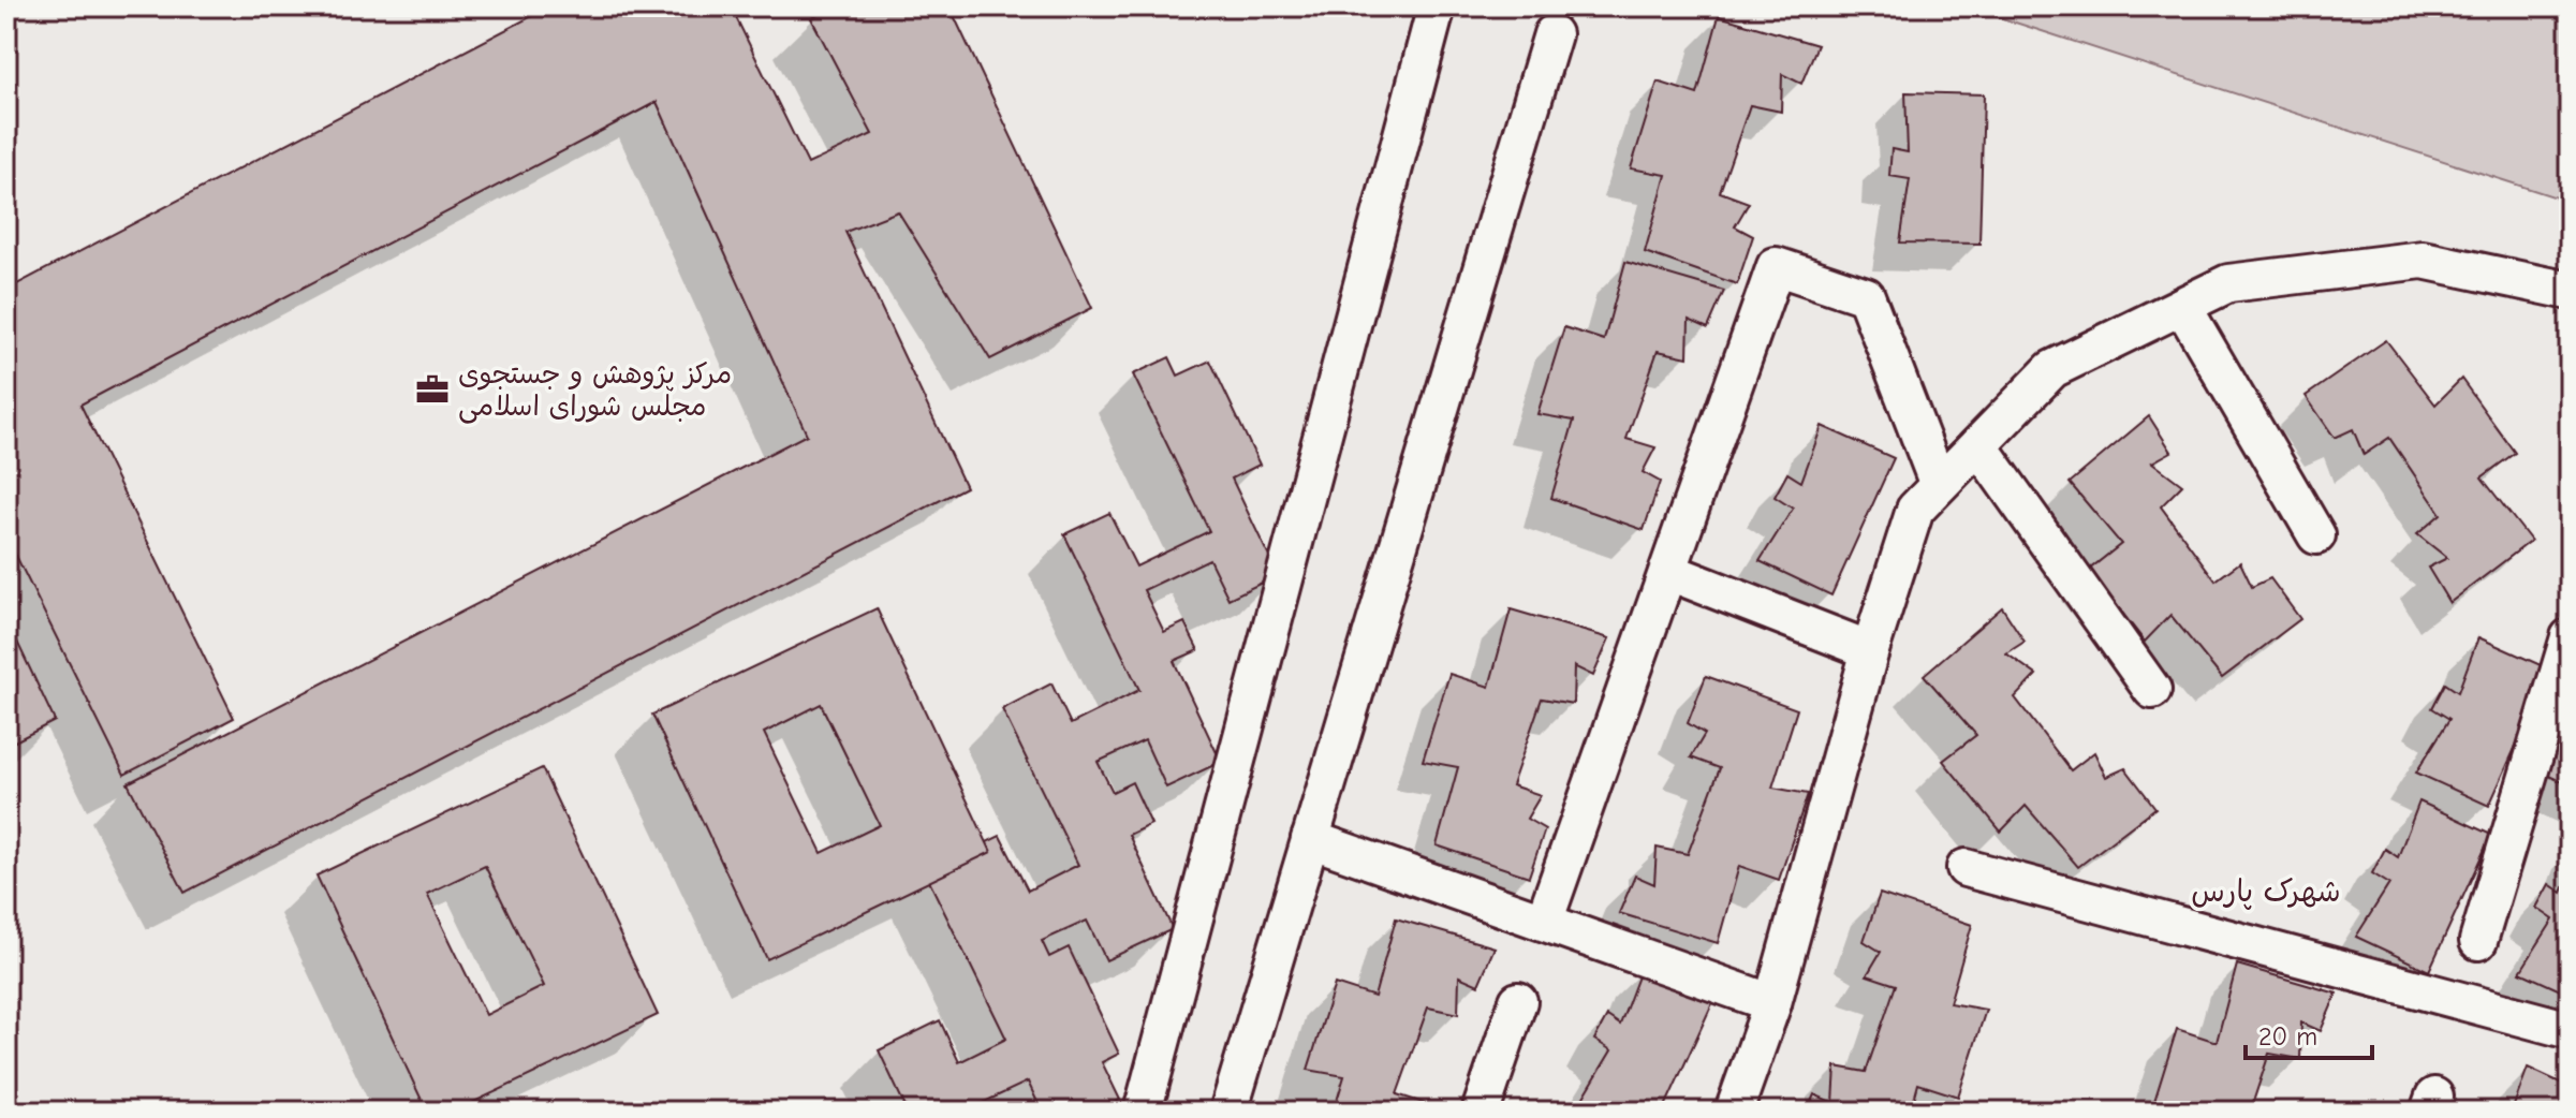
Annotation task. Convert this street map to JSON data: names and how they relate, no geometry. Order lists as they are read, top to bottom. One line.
{"districts":["شهرک پارس"],"places":{"office":["مرکز پژوهش و جستجوی مجلس شورای اسلامی"]},"scale_bar":"20 m"}
